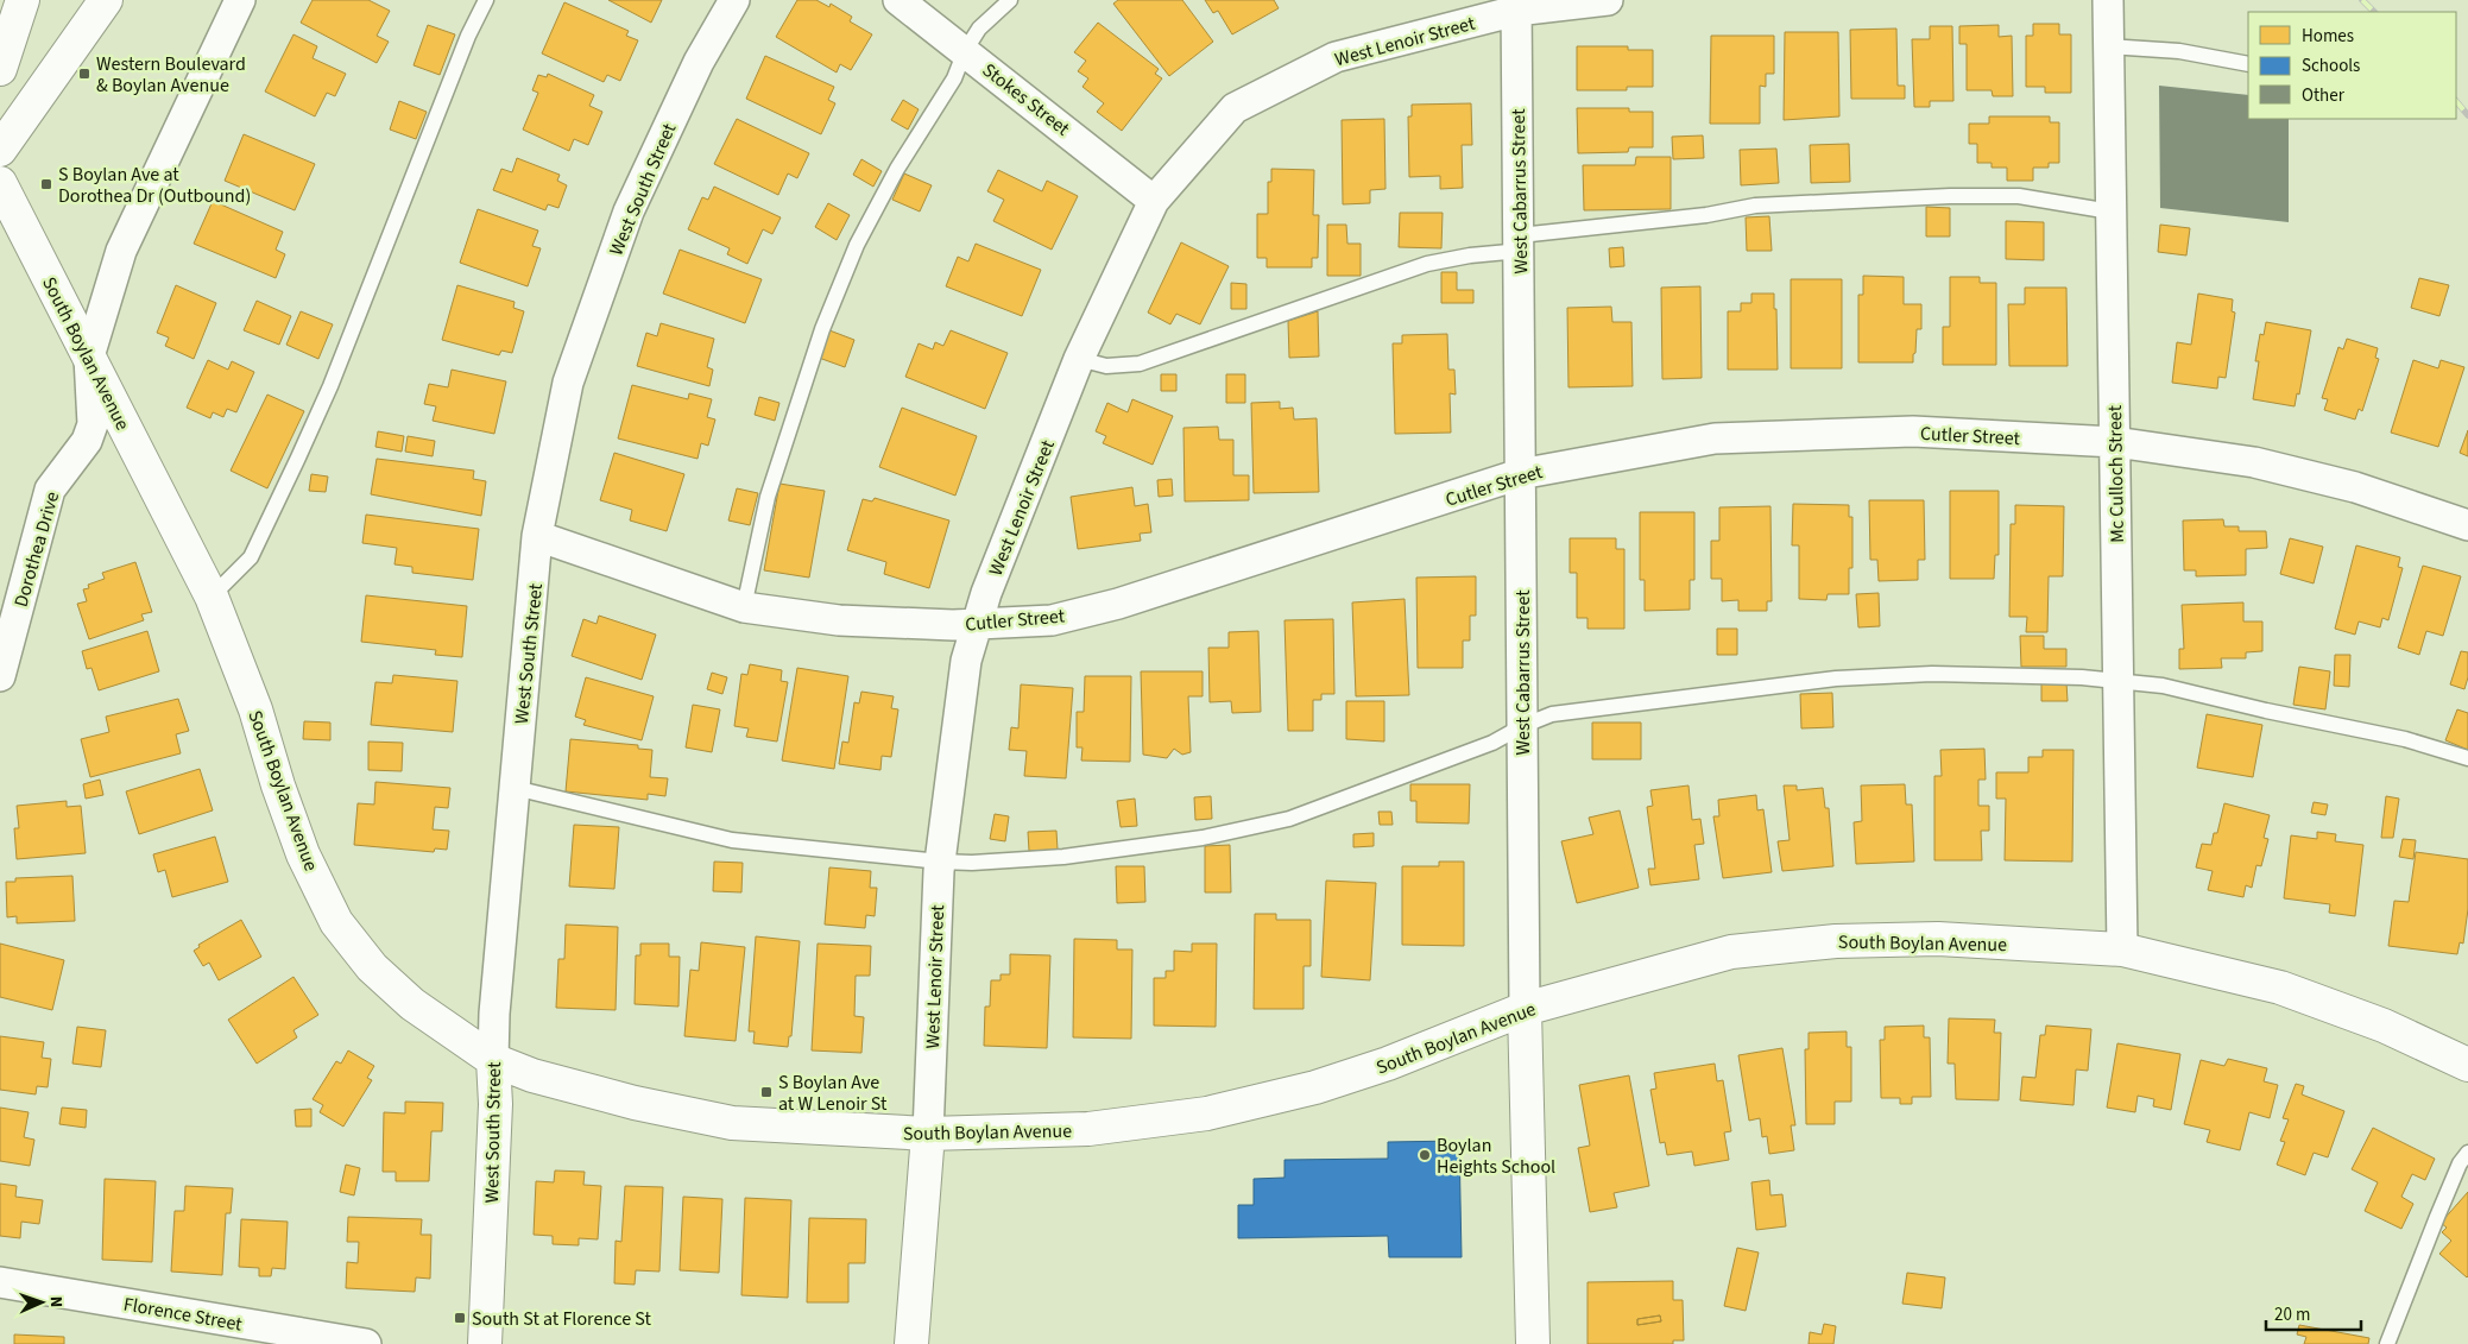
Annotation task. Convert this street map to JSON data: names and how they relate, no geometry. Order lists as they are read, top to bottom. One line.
{"streets":{"street":["West Lenoir Street","Stokes Street","West South Street","West Cabarrus Street","South Boylan Avenue","Cutler Street","Mc Culloch Street","Dorothea Drive","Florence Street"]},"crossings":[["West Lenoir Street","Stokes Street"],["West Lenoir Street","West Cabarrus Street"],["West Lenoir Street","South Boylan Avenue"],["West Lenoir Street","Cutler Street"],["West South Street","South Boylan Avenue"],["West South Street","Cutler Street"],["West Cabarrus Street","South Boylan Avenue"],["West Cabarrus Street","Cutler Street"],["South Boylan Avenue","Mc Culloch Street"],["South Boylan Avenue","Dorothea Drive"],["Cutler Street","Mc Culloch Street"]],"places":{"transit":["Western Boulevard & Boylan Avenue","S Boylan Ave at Dorothea Dr (Outbound)","S Boylan Ave at W Lenoir St","South St at Florence St"],"other":["Boylan Heights School"]},"legend":["Homes","Schools","Other"],"scale_bar":"20 m","north":"right"}
